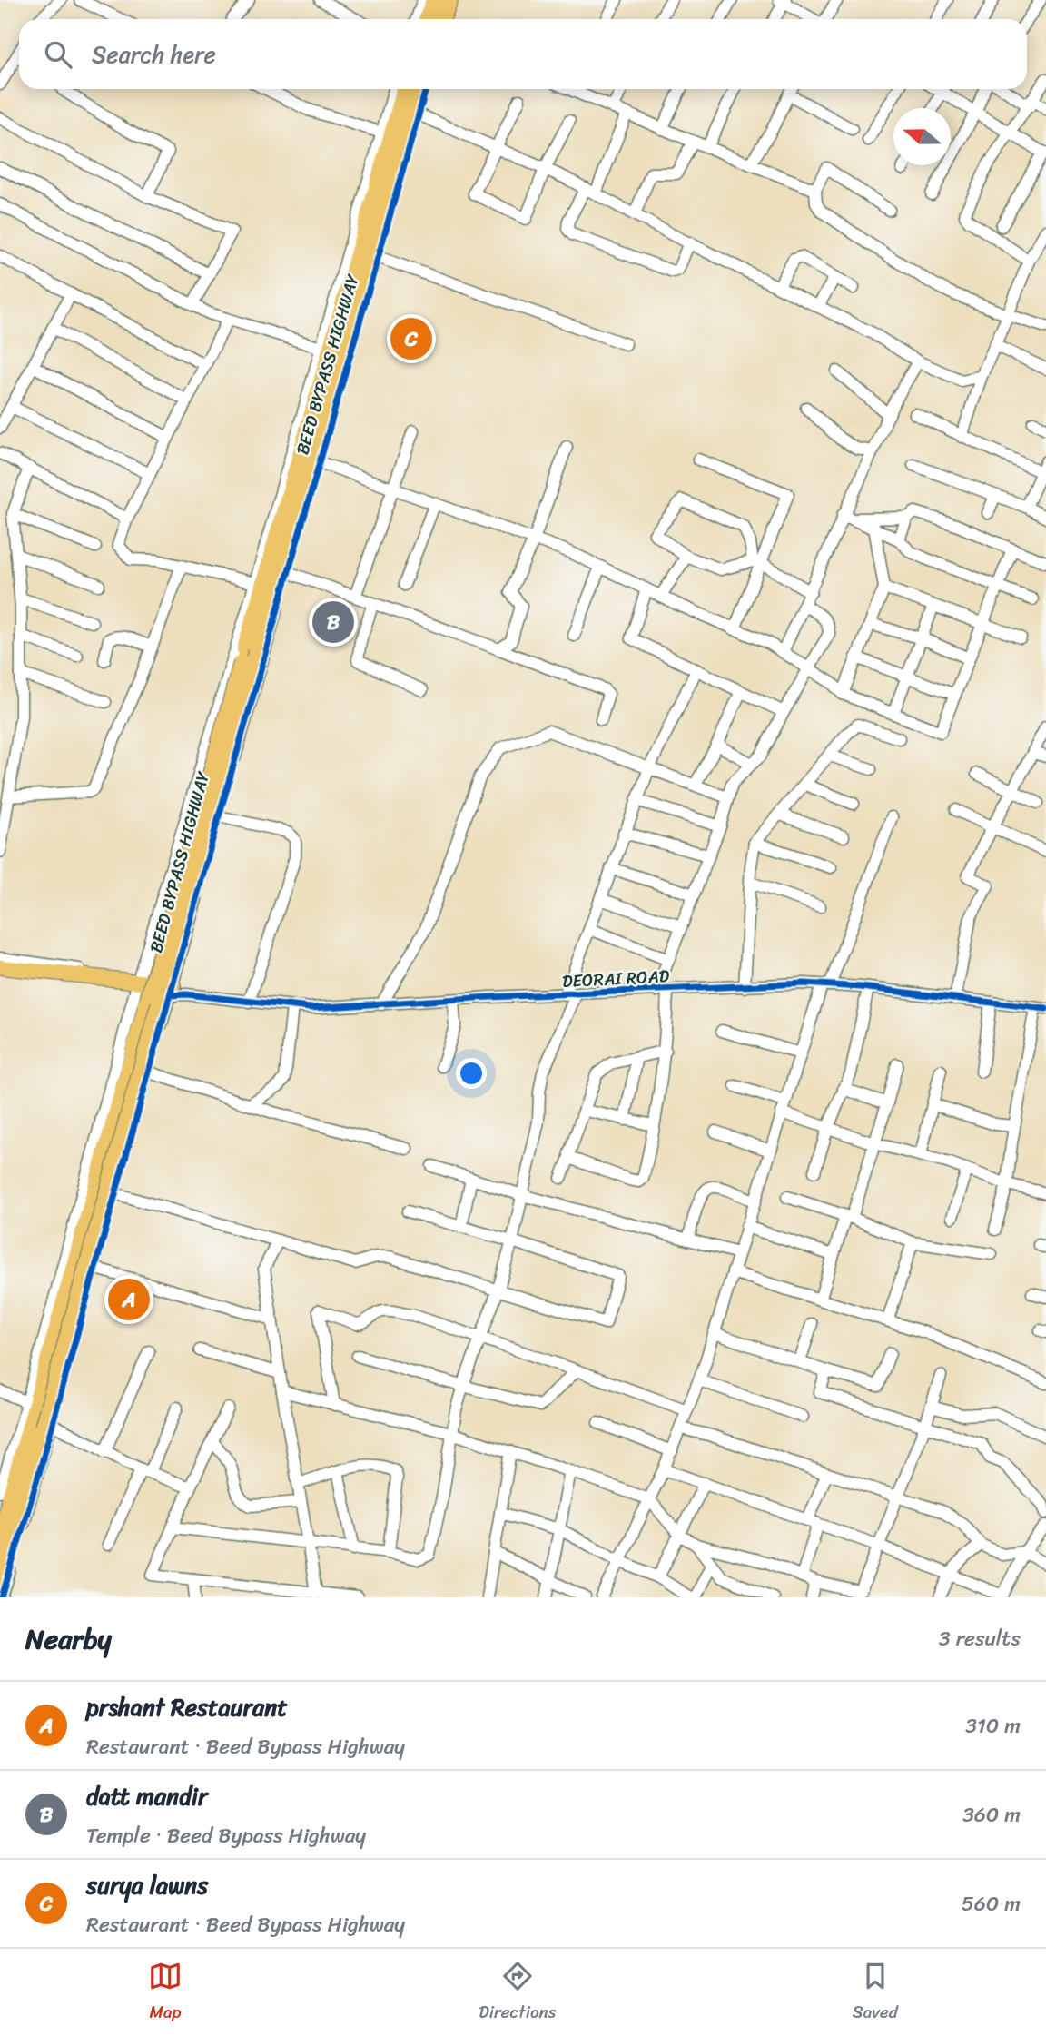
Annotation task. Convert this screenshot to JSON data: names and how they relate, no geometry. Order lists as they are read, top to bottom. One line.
{"streets":{"highway":["BEED BYPASS HIGHWAY"],"street":["DEORAI ROAD"]},"north":"left","page":{"search":"Search here","pins":["C","B","A"],"heading":["Nearby","3 results"],"list":[{"mark":"A","name":"prshant Restaurant","note":"Restaurant · Beed Bypass Highway","value":"310 m"},{"mark":"B","name":"datt mandir","note":"Temple · Beed Bypass Highway","value":"360 m"},{"mark":"C","name":"surya lawns","note":"Restaurant · Beed Bypass Highway","value":"560 m"}],"nav":["Map","Directions","Saved"]}}
